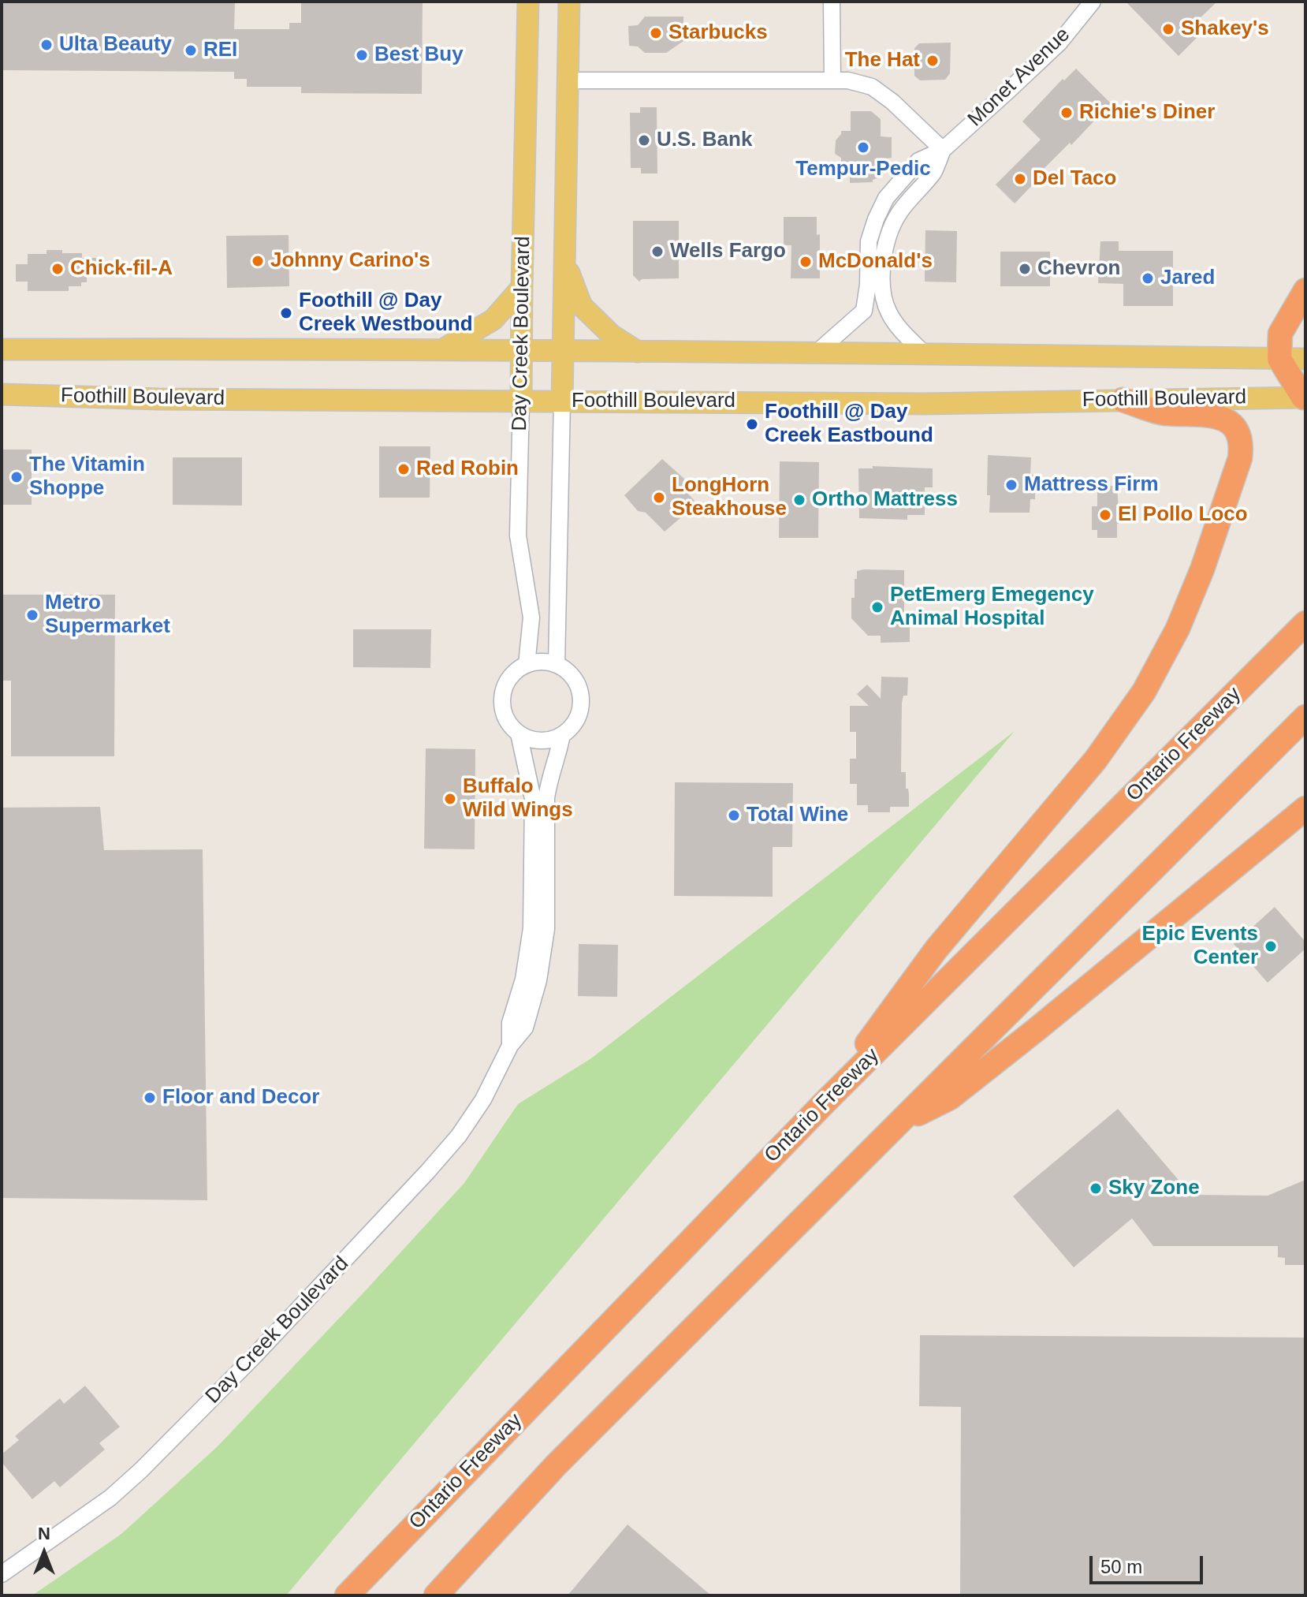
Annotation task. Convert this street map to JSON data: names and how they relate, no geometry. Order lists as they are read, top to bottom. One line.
{"streets":{"highway":["Ontario Freeway"],"main road":["Day Creek Boulevard","Foothill Boulevard"],"street":["Monet Avenue"]},"crossings":[["Monet Avenue","Foothill Boulevard"],["Day Creek Boulevard","Foothill Boulevard"]],"places":["Shakey's","Starbucks","Ulta Beauty","REI","Best Buy","The Hat","Richie's Diner","U.S. Bank","Tempur-Pedic","Del Taco","Wells Fargo","Johnny Carino's","McDonald's","Chick-fil-A","Chevron","Jared","Foothill @ Day Creek Westbound","Foothill @ Day Creek Eastbound","Red Robin","The Vitamin Shoppe","Mattress Firm","LongHorn Steakhouse","Ortho Mattress","El Pollo Loco","PetEmerg Emegency Animal Hospital","Metro Supermarket","Buffalo Wild Wings","Total Wine","Epic Events Center","Floor and Decor","Sky Zone"],"scale_bar":"50 m","north":"top"}
